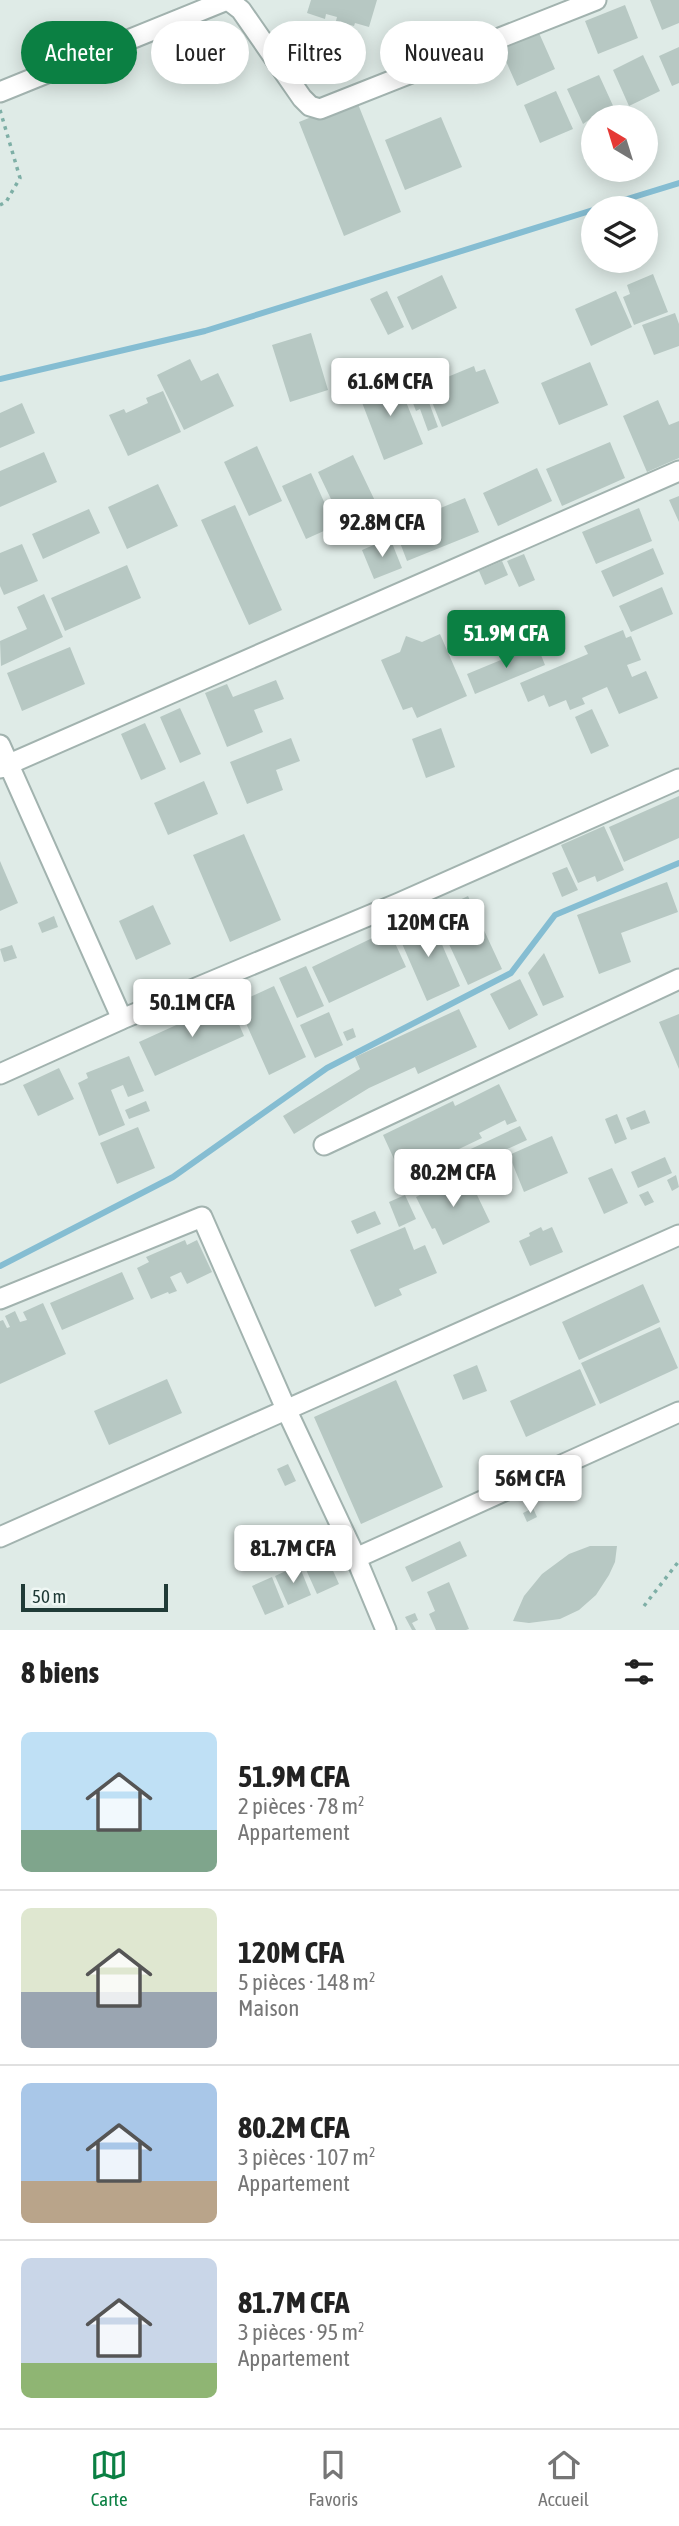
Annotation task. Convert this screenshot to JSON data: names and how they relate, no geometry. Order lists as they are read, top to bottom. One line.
{"scale_bar":"50 m","north":"top left","page":{"chip":["Acheter","Louer","Filtres","Nouveau"],"price":["61.6M CFA","92.8M CFA","51.9M CFA","120M CFA","50.1M CFA","80.2M CFA","56M CFA","81.7M CFA"],"scale":"50 m","heading":"8 biens","list":[{"name":"51.9M CFA","note":"2 pièces · 78 m² · Appartement"},{"name":"120M CFA","note":"5 pièces · 148 m² · Maison"},{"name":"80.2M CFA","note":"3 pièces · 107 m² · Appartement"},{"name":"81.7M CFA","note":"3 pièces · 95 m² · Appartement"}],"tabs":["Carte","Favoris","Accueil"]}}
